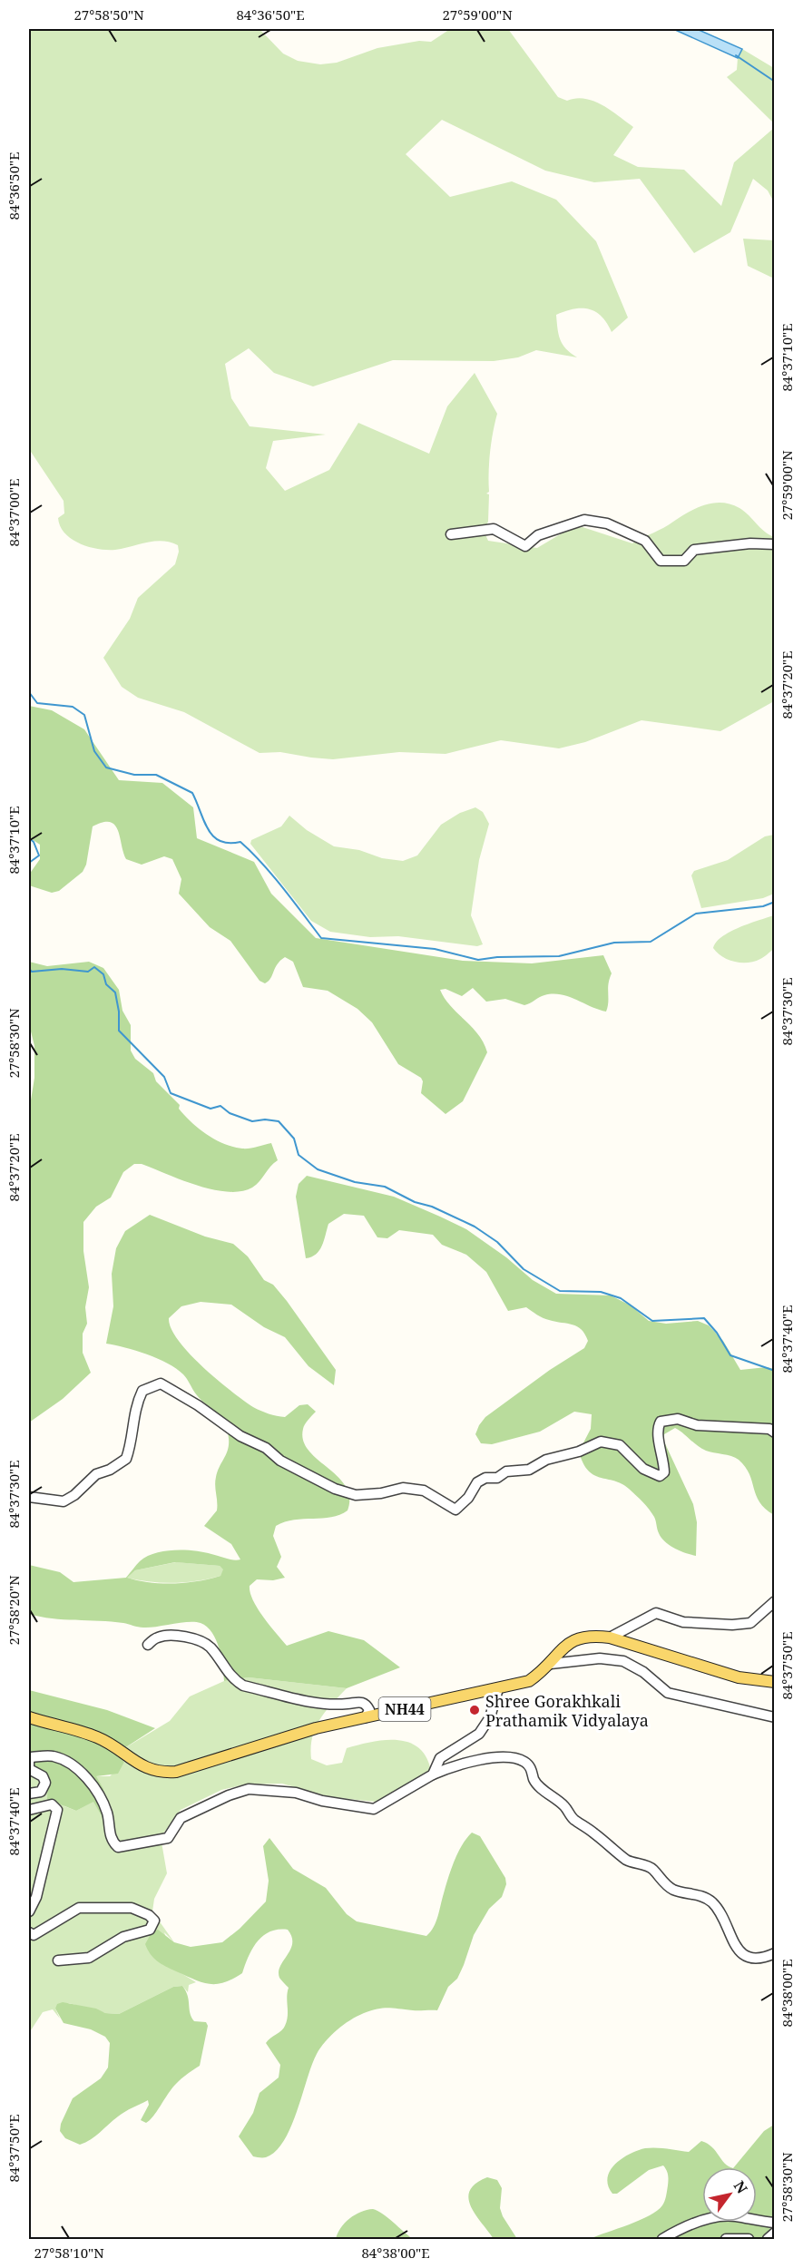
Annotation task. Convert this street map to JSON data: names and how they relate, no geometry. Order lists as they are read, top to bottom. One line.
{"streets":{"main road":["NH44"]},"places":["Shree Gorakhkali Prathamik Vidyalaya"],"north":"top right","coordinates":["27°58'50\"N","84°36'50\"E","27°59'00\"N","84°37'10\"E","84°37'00\"E","84°37'20\"E","84°37'30\"E","27°58'30\"N","84°37'40\"E","27°58'20\"N","84°37'50\"E","84°38'00\"E","27°58'10\"N"]}
